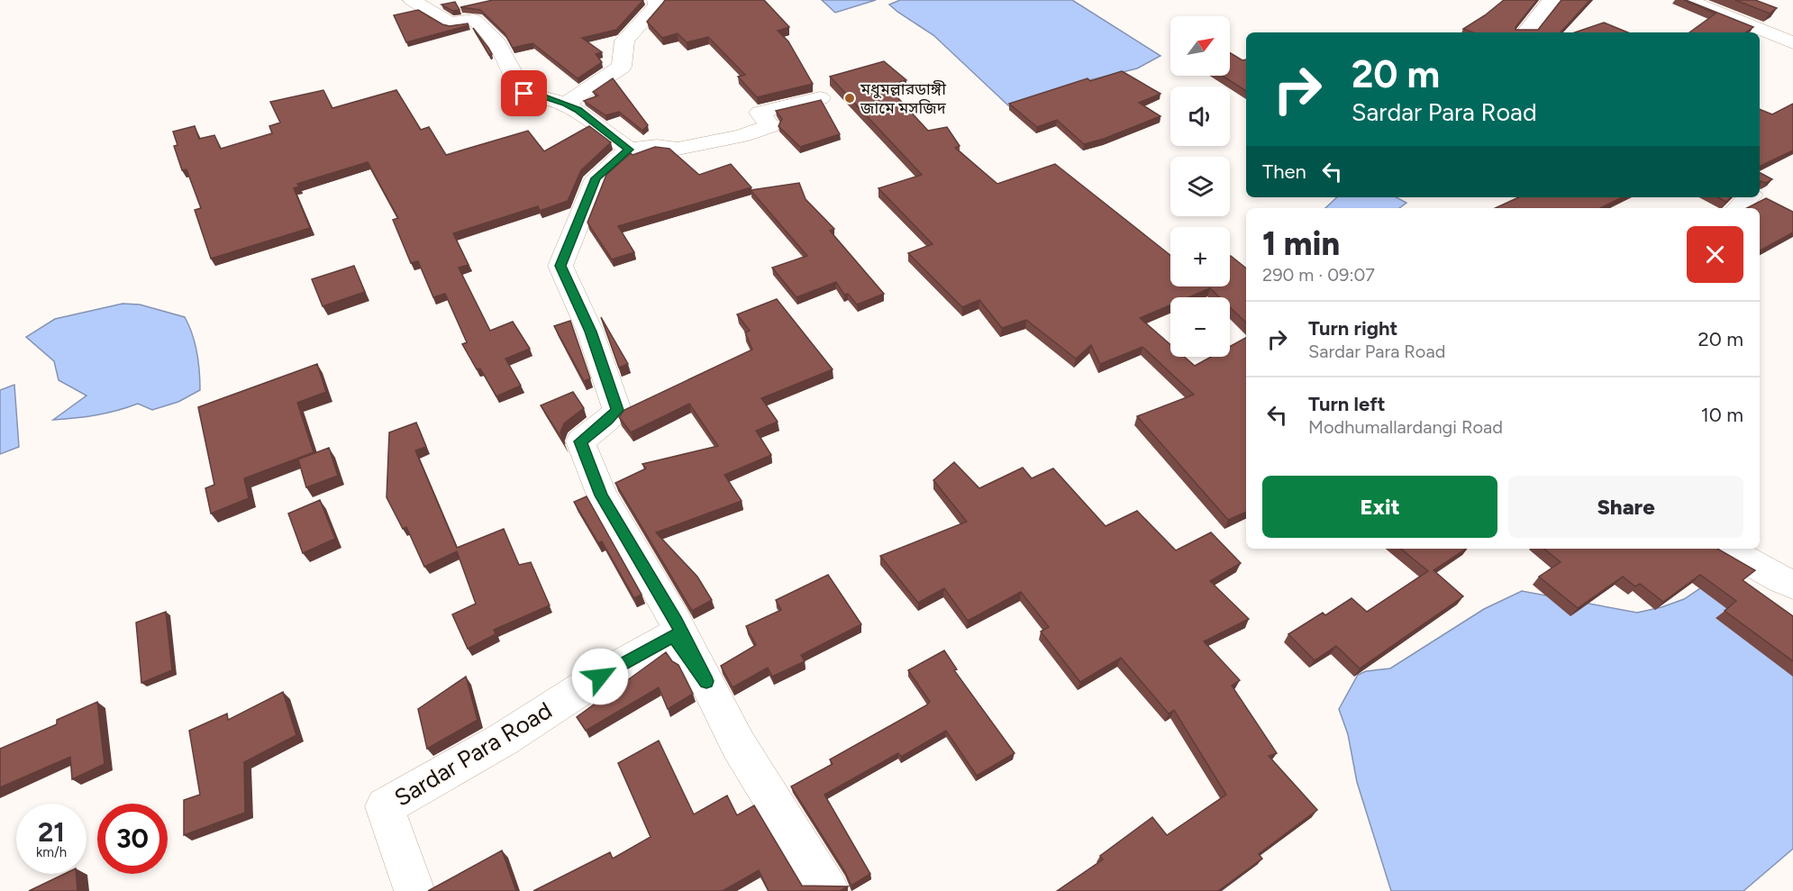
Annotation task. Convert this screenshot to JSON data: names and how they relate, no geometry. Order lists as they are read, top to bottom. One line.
{"streets":{"street":["Sardar Para Road"]},"places":["মধুমল্লারডাঙ্গী জামে মসজিদ"],"north":"top right","page":{"map_buttons":["+","−"],"turn":["20 m","Sardar Para Road"],"then":"Then","heading":["1 min","290 m · 09:07"],"list":[{"name":"Turn right","note":"Sardar Para Road","value":"20 m"},{"name":"Turn left","note":"Modhumallardangi Road","value":"10 m"}],"buttons":["Exit","Share"],"speed":"21 km/h","limit":"30"}}
